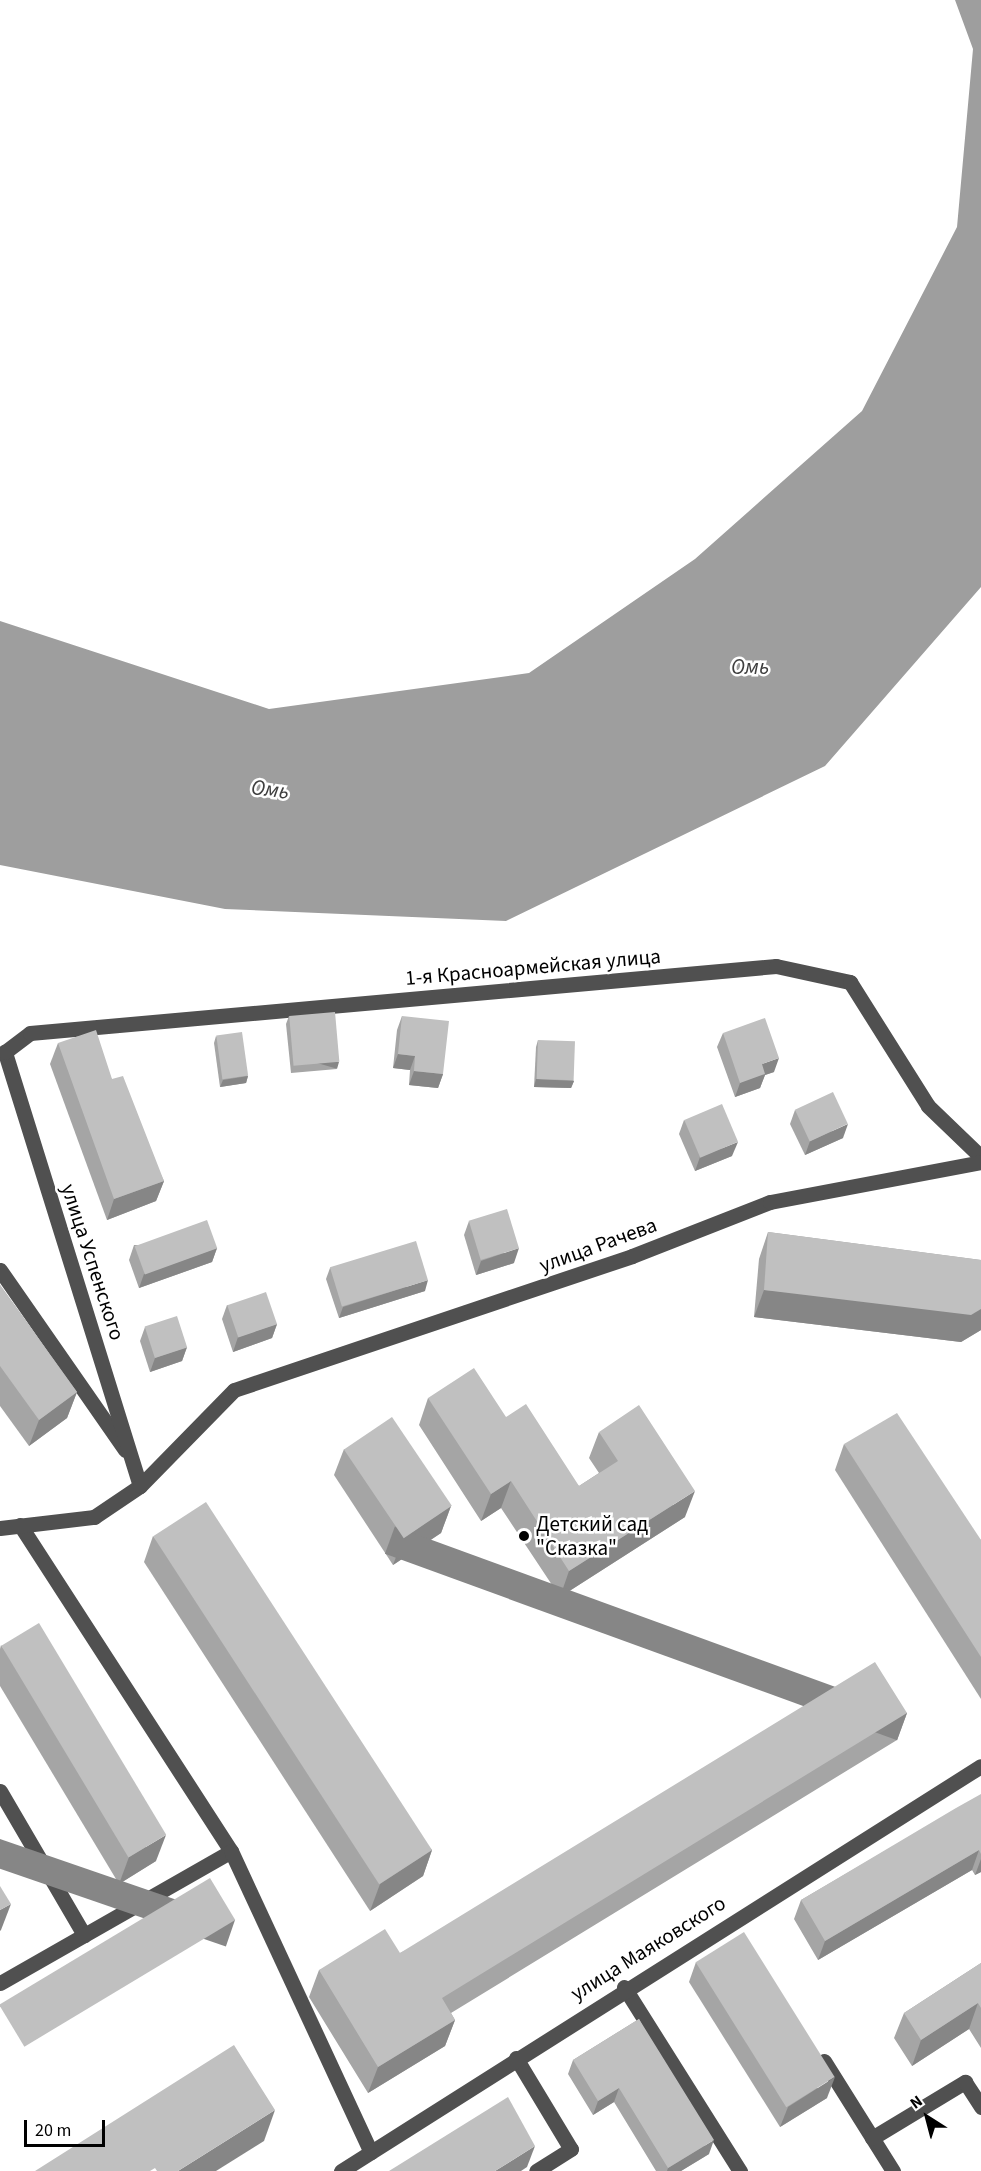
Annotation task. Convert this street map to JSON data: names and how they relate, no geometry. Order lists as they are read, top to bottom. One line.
{"streets":{"street":["1-я Красноармейская улица","улица Рачева","улица Успенского","улица Маяковского"]},"crossings":[["1-я Красноармейская улица","улица Успенского"],["улица Рачева","улица Успенского"]],"water":["Омь"],"places":["Детский сад \"Сказка\""],"scale_bar":"20 m","north":"top left"}
